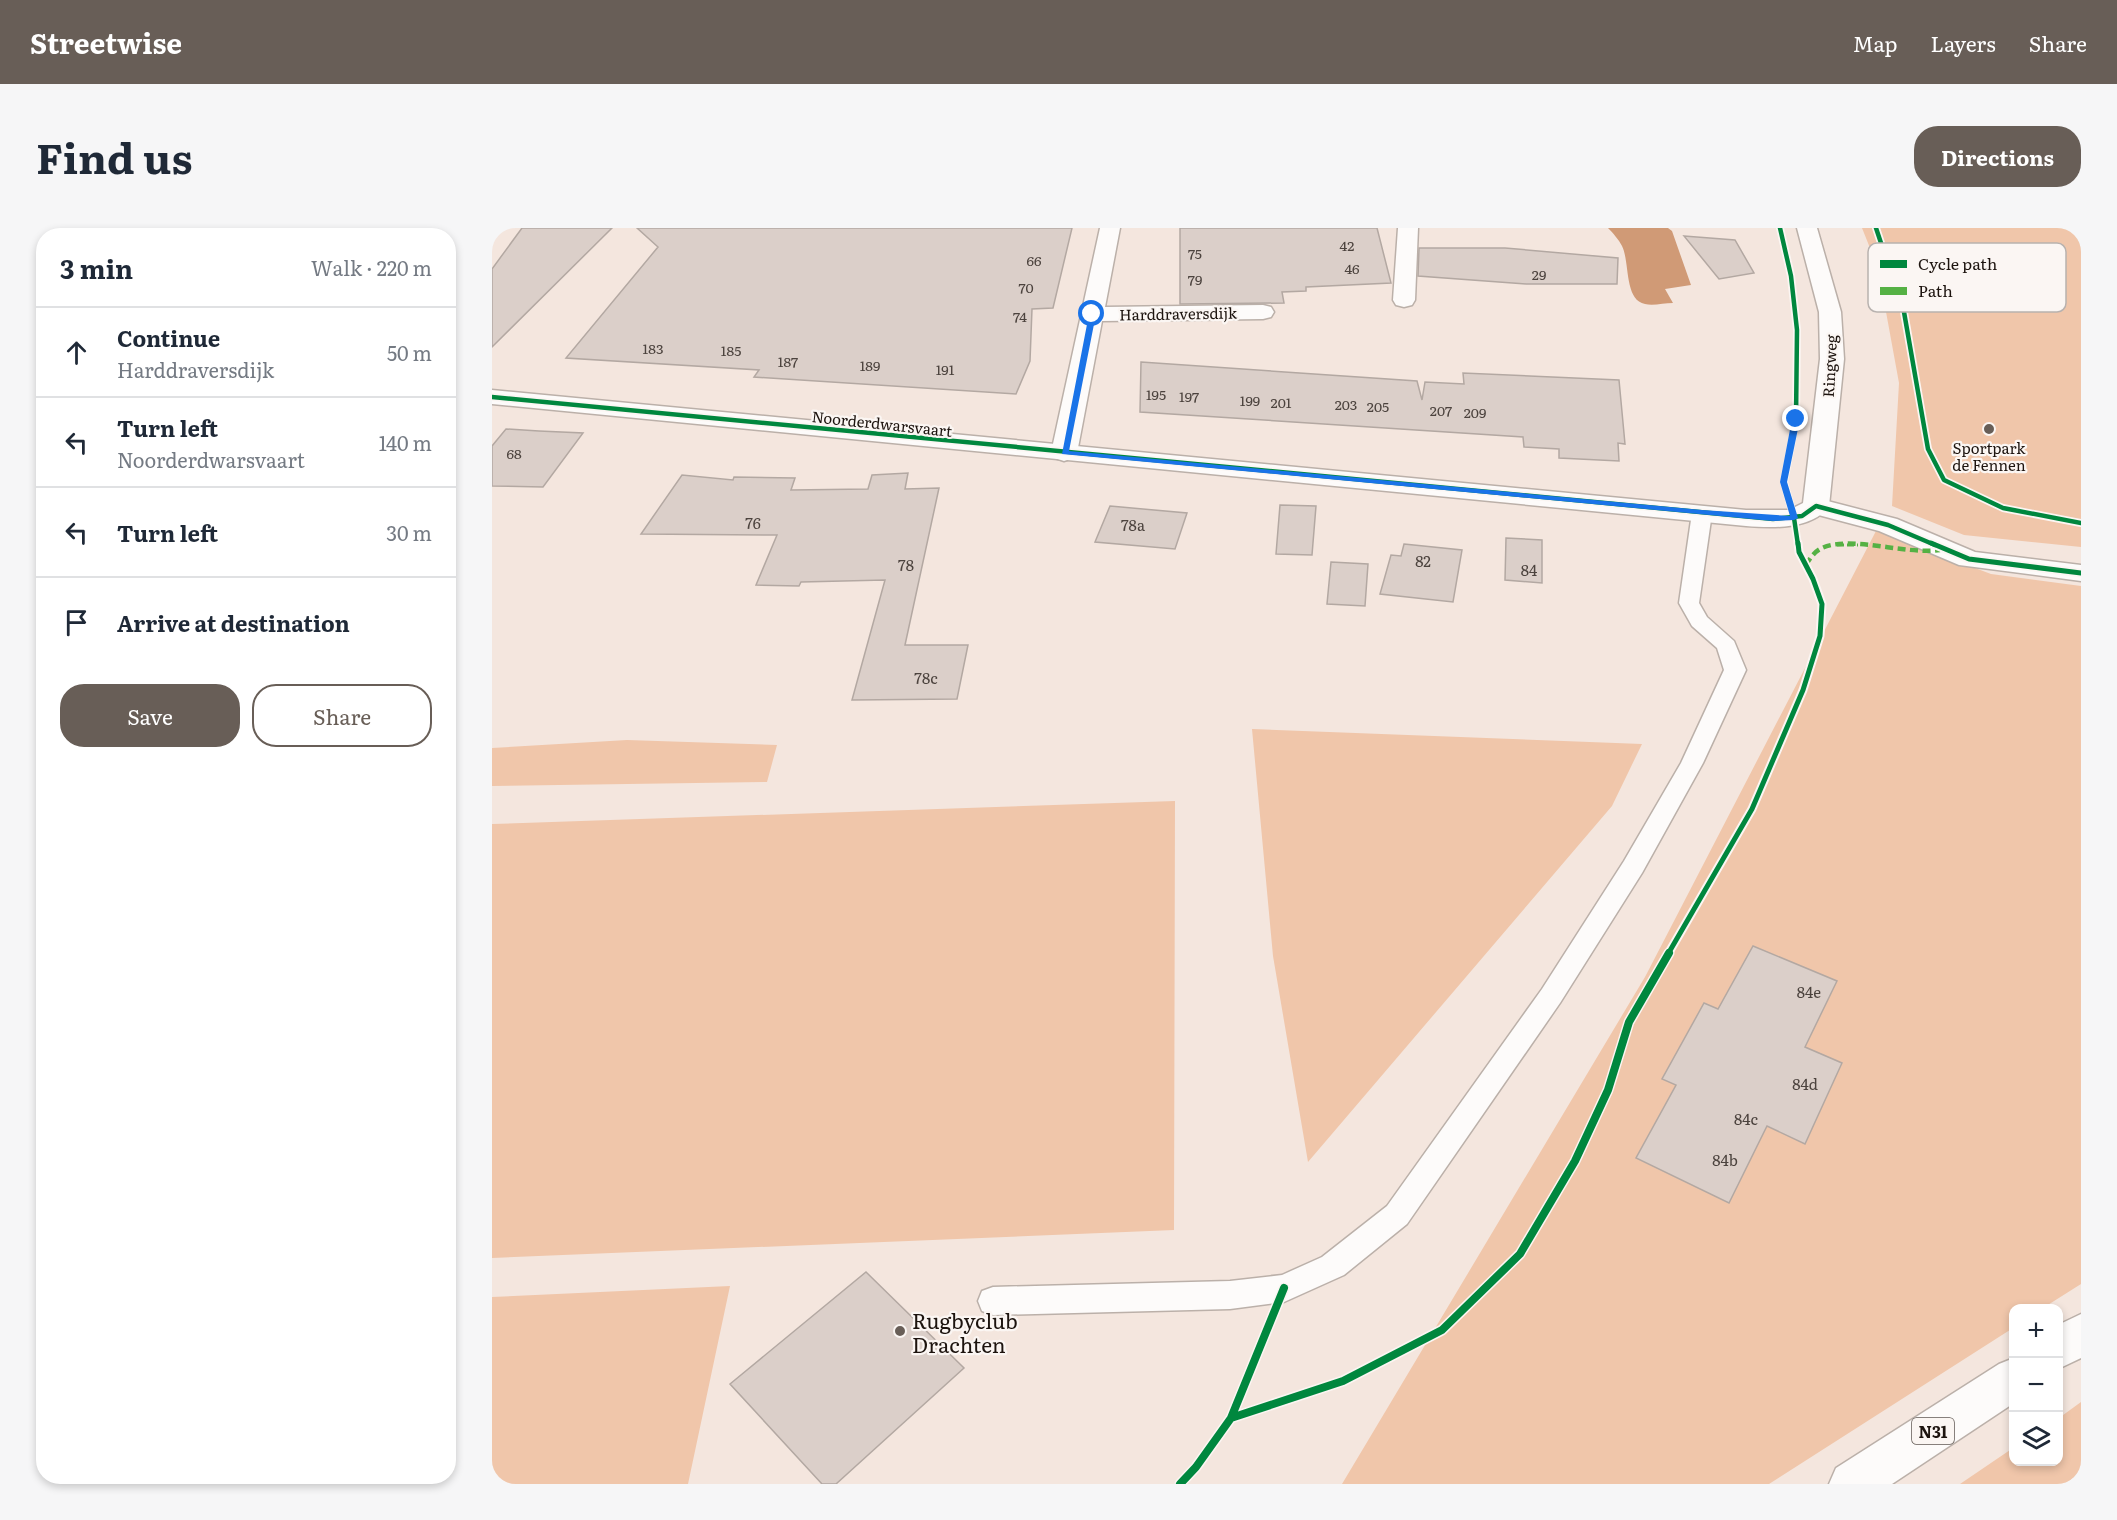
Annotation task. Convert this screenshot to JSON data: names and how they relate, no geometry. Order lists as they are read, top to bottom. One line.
{"streets":{"main road":["Harddraversdijk","Ringweg","Noorderdwarsvaart","N31"]},"crossings":[["Harddraversdijk","Noorderdwarsvaart"],["Ringweg","Noorderdwarsvaart"]],"places":["Sportpark de Fennen","Rugbyclub Drachten"],"house_numbers":["42","75","66","46","29","79","70","74","183","185","187","189","191","195","197","199","201","203","205","207","209","68","76","78a","82","78","84","78c","84e","84d","84c","84b"],"legend":["Cycle path","Path"],"page":{"header":"Streetwise","nav":["Map","Layers","Share"],"title":"Find us","buttons":["Directions",["Save","Share"]],"heading":["3 min","Walk · 220 m"],"list":[["Continue","Harddraversdijk","50 m"],["Turn left","Noorderdwarsvaart","140 m"],["Turn left","30 m"],"Arrive at destination"],"map_buttons":["+","−"]}}
